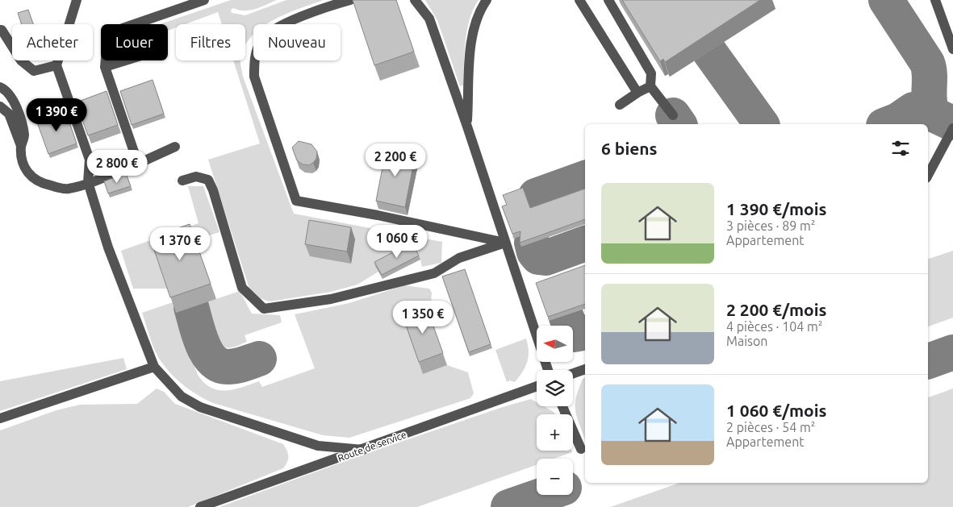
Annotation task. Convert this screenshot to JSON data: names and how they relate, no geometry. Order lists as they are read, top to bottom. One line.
{"streets":{"street":["Route de service"]},"north":"left","page":{"chip":["Acheter","Louer","Filtres","Nouveau"],"price":["1 390 €","2 200 €","2 800 €","1 060 €","1 370 €","1 350 €"],"heading":"6 biens","list":[{"name":"1 390 €/mois","note":"3 pièces · 89 m² · Appartement"},{"name":"2 200 €/mois","note":"4 pièces · 104 m² · Maison"},{"name":"1 060 €/mois","note":"2 pièces · 54 m² · Appartement"}],"map_buttons":["+","−"]}}
